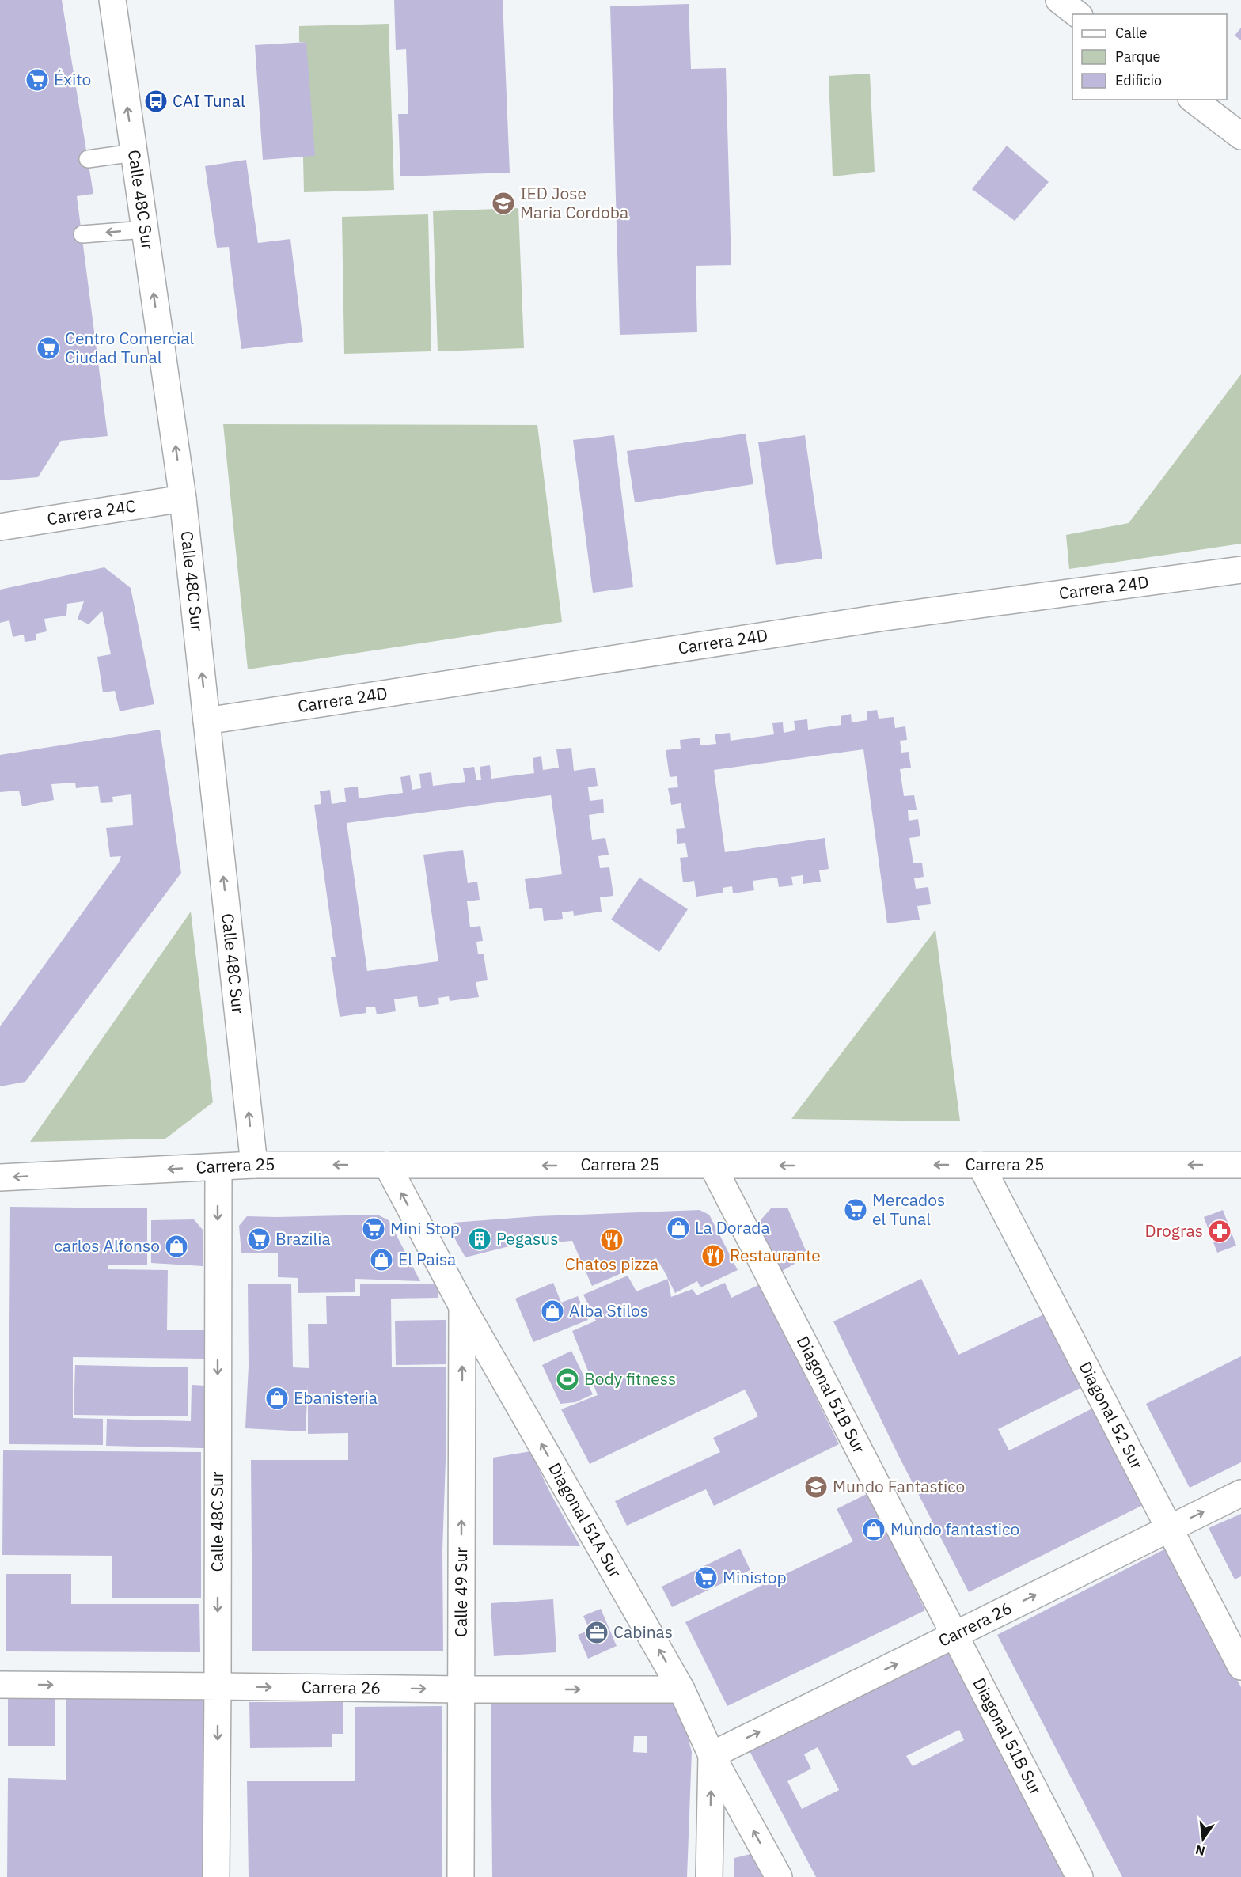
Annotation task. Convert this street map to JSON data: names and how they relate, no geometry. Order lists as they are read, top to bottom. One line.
{"streets":{"street":["Calle 48C Sur","Carrera 24C","Carrera 24D","Carrera 25","Diagonal 51B Sur","Diagonal 52 Sur","Diagonal 51A Sur","Calle 49 Sur","Carrera 26"]},"crossings":[["Calle 48C Sur","Carrera 24C"],["Calle 48C Sur","Carrera 24D"],["Calle 48C Sur","Carrera 25"],["Calle 48C Sur","Carrera 26"],["Carrera 25","Diagonal 51B Sur"],["Carrera 25","Diagonal 52 Sur"],["Carrera 25","Diagonal 51A Sur"],["Diagonal 51B Sur","Carrera 26"],["Diagonal 52 Sur","Carrera 26"],["Diagonal 51A Sur","Calle 49 Sur"],["Diagonal 51A Sur","Carrera 26"],["Calle 49 Sur","Carrera 26"]],"one_way":["Carrera 25","Diagonal 51A Sur","Calle 49 Sur","Carrera 26"],"places":{"supermarket":["Éxito","Centro Comercial Ciudad Tunal","Mercados el Tunal","Mini Stop","Brazilia","Ministop"],"bus stop":["CAI Tunal"],"school or university":["IED Jose Maria Cordoba","Mundo Fantastico"],"shop":["La Dorada","carlos Alfonso","El Paisa","Alba Stilos","Ebanisteria","Mundo fantastico"],"pharmacy":["Drogras"],"building":["Pegasus"],"restaurant":["Chatos pizza","Restaurante"],"sports":["Body fitness"],"office":["Cabinas"]},"legend":["Calle","Parque","Edificio"],"north":"bottom"}
